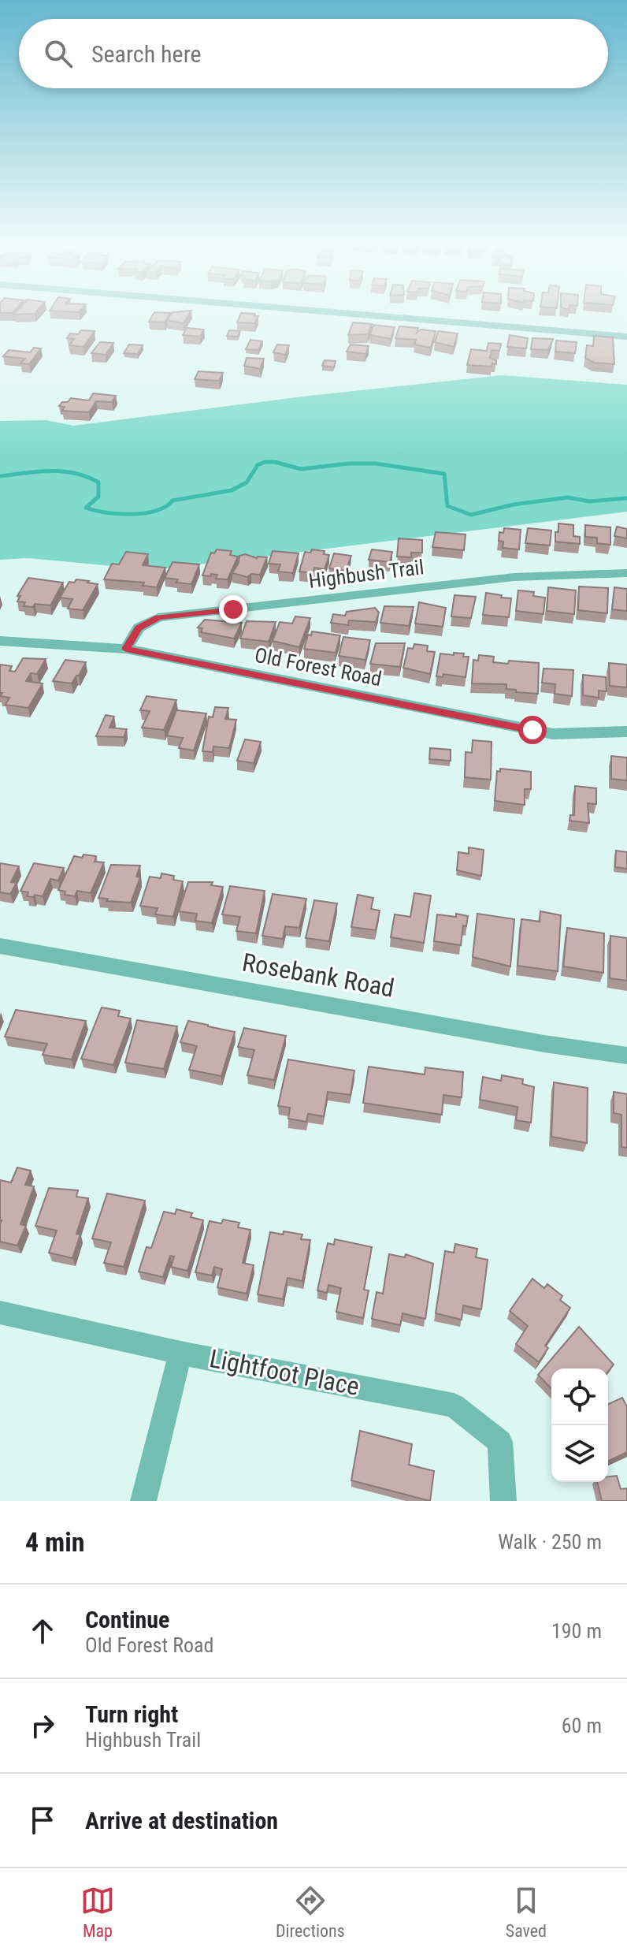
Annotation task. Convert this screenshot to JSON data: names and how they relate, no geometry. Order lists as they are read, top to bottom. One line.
{"streets":{"street":["Highbush Trail","Old Forest Road","Rosebank Road","Lightfoot Place"]},"crossings":[["Highbush Trail","Old Forest Road"]],"page":{"search":"Search here","heading":["4 min","Walk · 250 m"],"list":[["Continue","Old Forest Road","190 m"],["Turn right","Highbush Trail","60 m"],"Arrive at destination"],"nav":["Map","Directions","Saved"]}}
